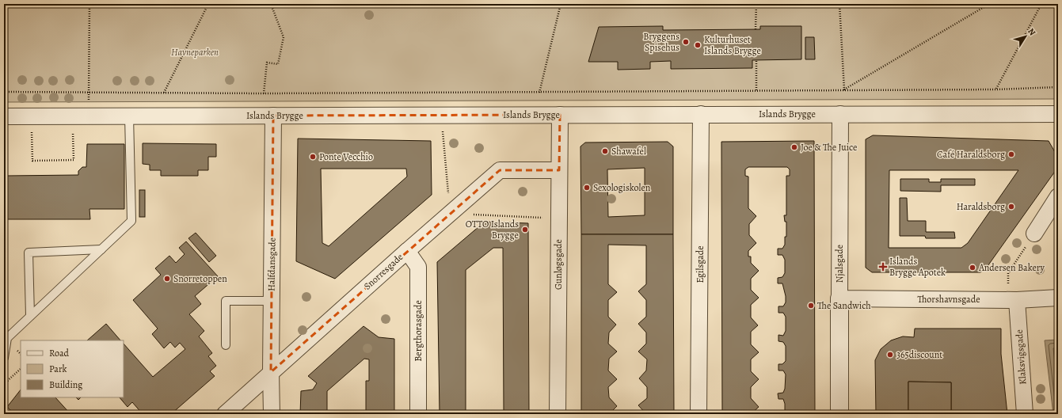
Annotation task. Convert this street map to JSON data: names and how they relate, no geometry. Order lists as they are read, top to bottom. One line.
{"streets":{"street":["Islands Brygge","Njalsgade","Halfdansgade","Gunløgsgade","Egilsgade","Snorresgade","Thorshavnsgade","Bergthorasgade","Klaksvigsgade"]},"crossings":[["Islands Brygge","Njalsgade"],["Islands Brygge","Halfdansgade"],["Islands Brygge","Gunløgsgade"],["Islands Brygge","Egilsgade"],["Njalsgade","Thorshavnsgade"],["Halfdansgade","Snorresgade"],["Gunløgsgade","Snorresgade"],["Snorresgade","Bergthorasgade"],["Thorshavnsgade","Klaksvigsgade"]],"parks":["Havneparken"],"places":{"other":["Bryggens Spisehus","Kulturhuset Islands Brygge","Joe & The Juice","Shawafel","Café Haraldsborg","Ponte Vecchio","Sexologiskolen","Haraldsborg","OTTO Islands Brygge","Andersen Bakery","Snorretoppen","The Sandwich","365discount"],"health":["Islands Brygge Apotek"]},"legend":["Road","Park","Building"],"north":"top right"}
